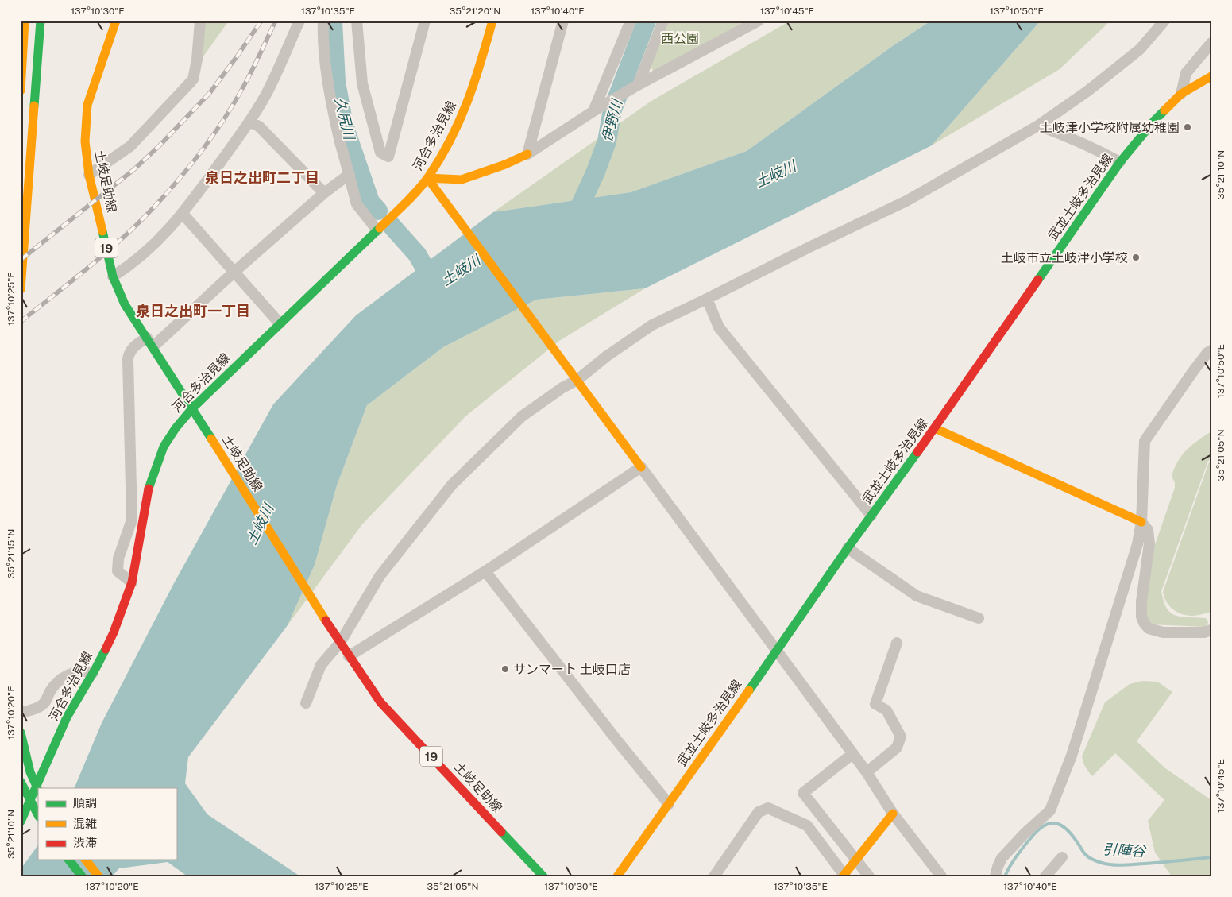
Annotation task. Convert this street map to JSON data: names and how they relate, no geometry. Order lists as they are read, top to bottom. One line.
{"streets":{"main road":["河合多治見線","土岐足助線","武並土岐多治見線","19"]},"crossings":[["河合多治見線","土岐足助線"]],"districts":["泉日之出町二丁目","泉日之出町一丁目"],"water":["久尻川","伊野川","土岐川","引陣谷"],"parks":["西公園"],"places":["土岐津小学校附属幼稚園","土岐市立土岐津小学校","サンマート 土岐口店"],"legend":["順調","混雑","渋滞"],"coordinates":["137°10'30\"E","137°10'35\"E","35°21'20\"N","137°10'40\"E","137°10'45\"E","137°10'50\"E","35°21'10\"N","137°10'25\"E","35°21'05\"N","35°21'15\"N","137°10'20\"E"]}
